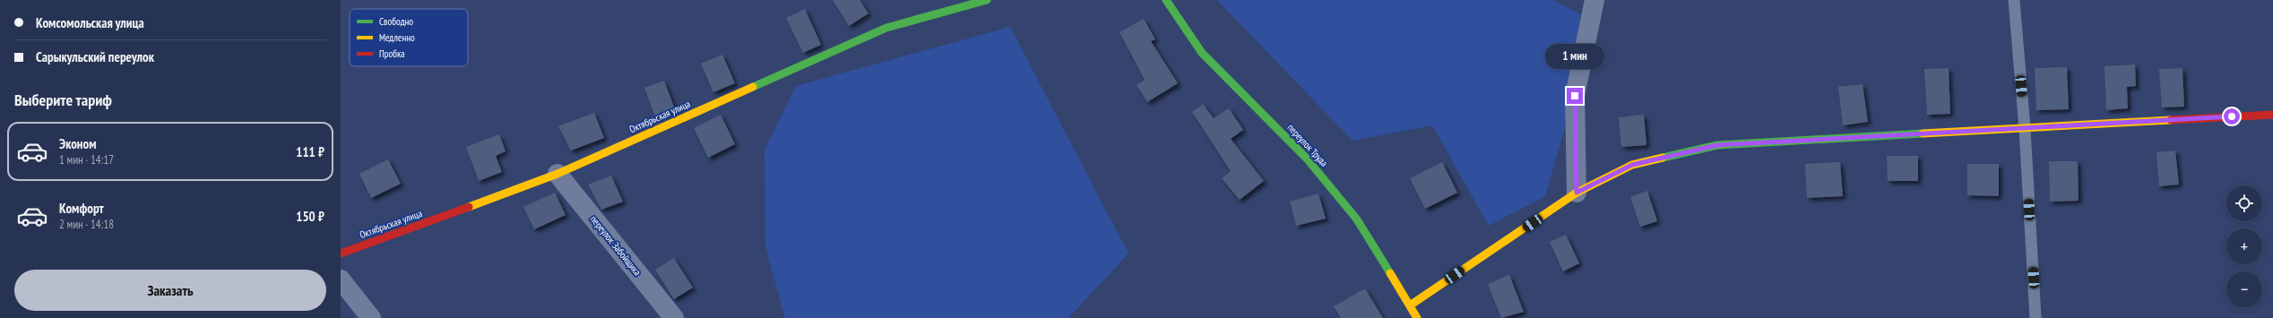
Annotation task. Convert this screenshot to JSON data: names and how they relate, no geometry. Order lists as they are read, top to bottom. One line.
{"streets":{"street":["Октябрьская улица","переулок Труда","переулок Забойщика"]},"crossings":[["Октябрьская улица","переулок Забойщика"]],"legend":["Свободно","Медленно","Пробка"],"page":{"banner":["Комсомольская улица","Сарыкульский переулок"],"bubble":"1 мин","heading":"Выберите тариф","list":[{"name":"Эконом","note":"1 мин · 14:17","value":"111 ₽"},{"name":"Комфорт","note":"2 мин · 14:18","value":"150 ₽"}],"map_buttons":["+","−"],"buttons":"Заказать"}}
